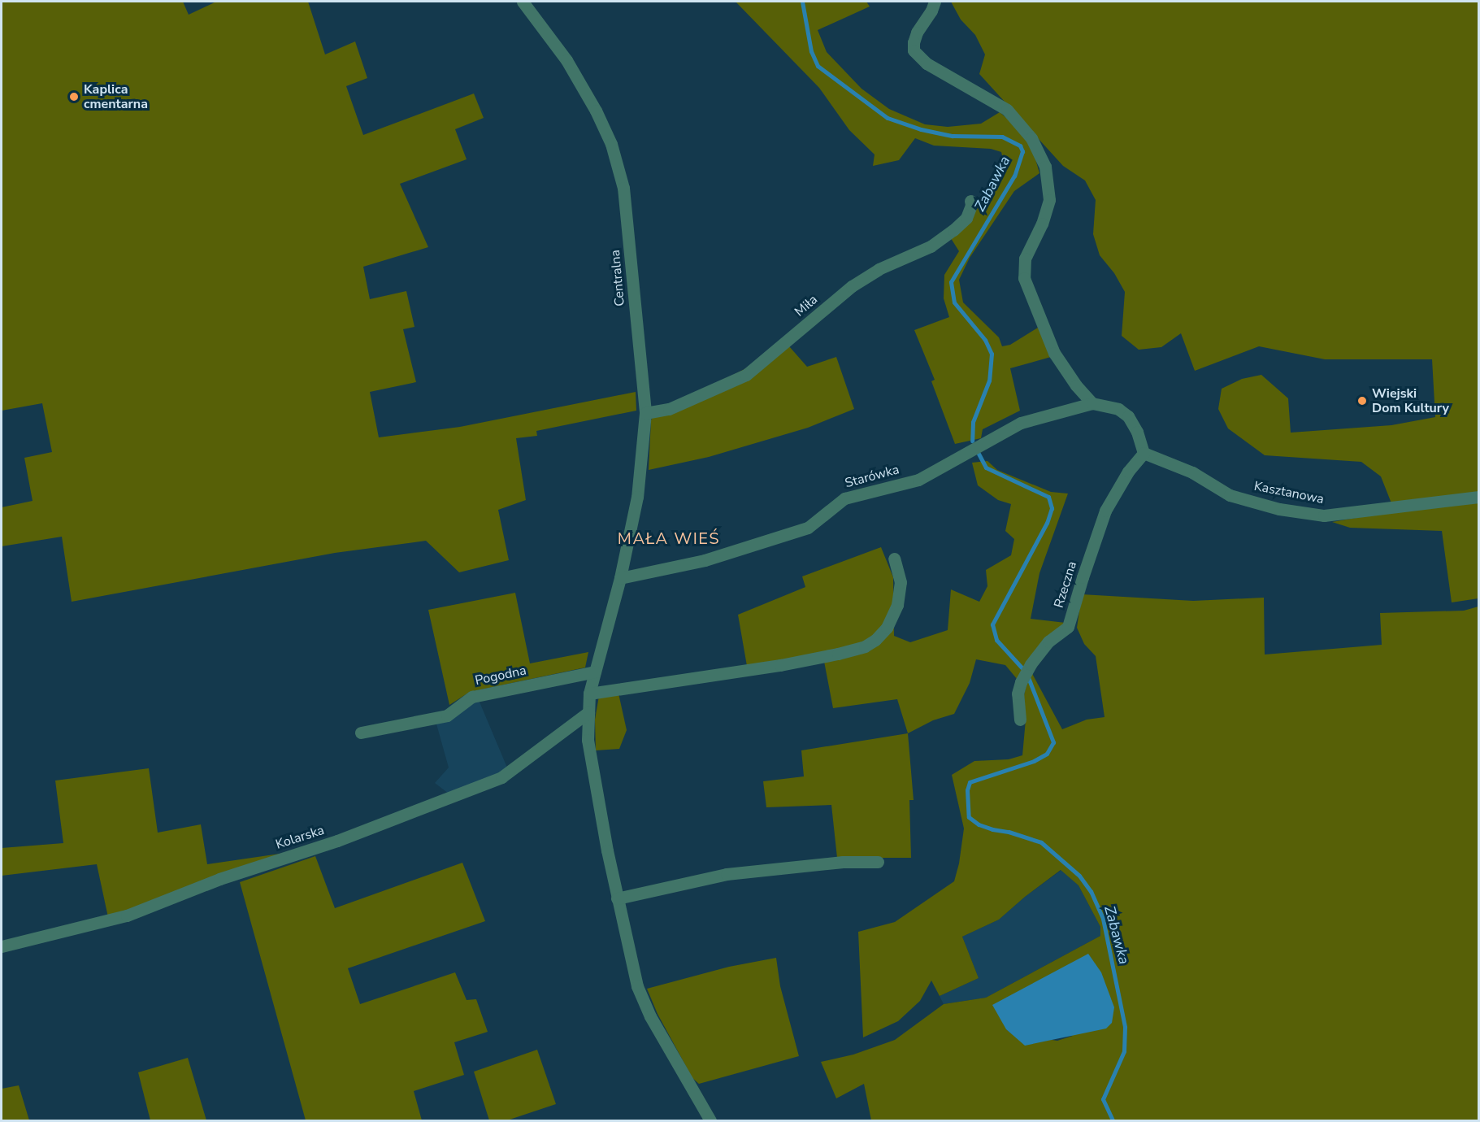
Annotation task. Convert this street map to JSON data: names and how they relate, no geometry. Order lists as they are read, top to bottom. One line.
{"streets":{"street":["Centralna","Miła","Starówka","Kasztanowa","Rzeczna","Pogodna","Kolarska"]},"crossings":[["Centralna","Miła"],["Centralna","Starówka"],["Centralna","Pogodna"],["Centralna","Kolarska"],["Starówka","Kasztanowa"],["Starówka","Rzeczna"],["Kasztanowa","Rzeczna"]],"districts":["MAŁA WIEŚ"],"water":["Zabawka"],"places":["Kaplica cmentarna","Wiejski Dom Kultury"]}
